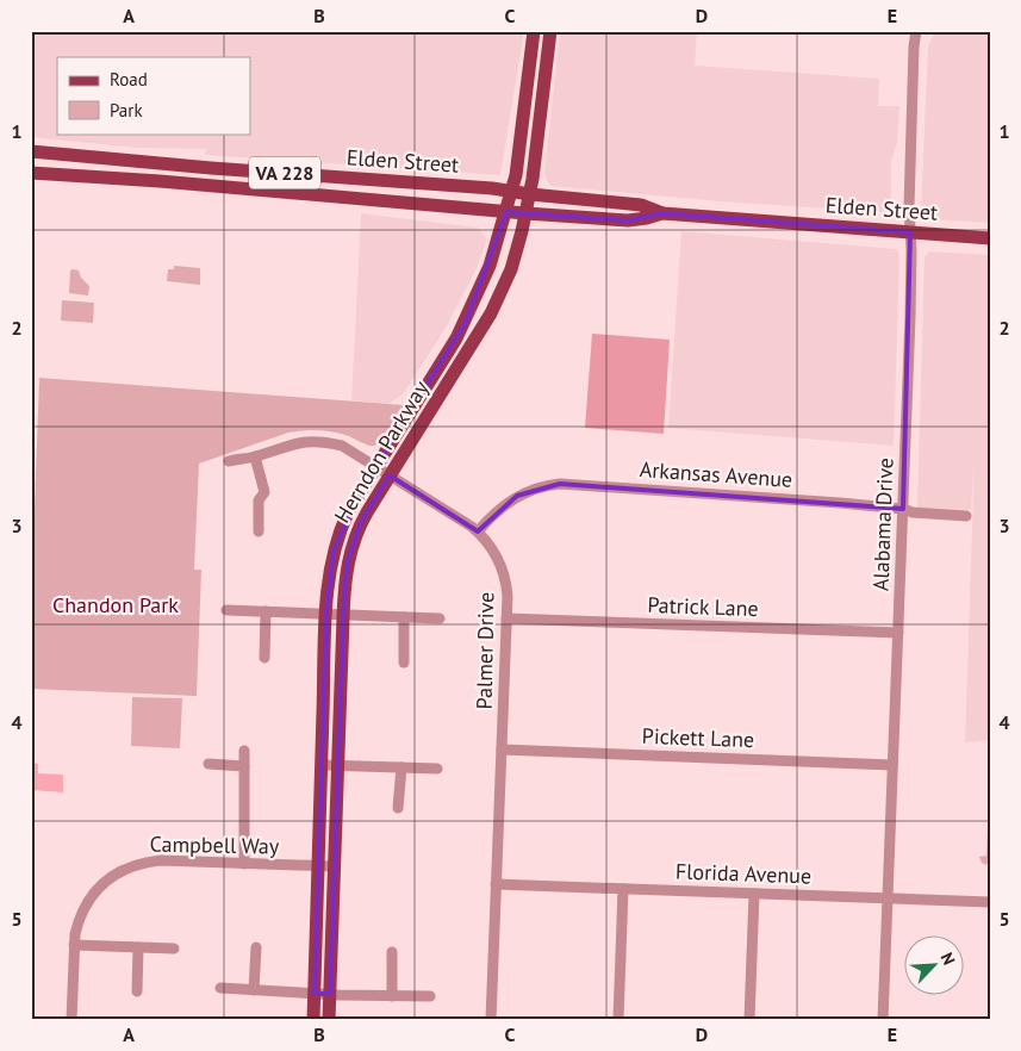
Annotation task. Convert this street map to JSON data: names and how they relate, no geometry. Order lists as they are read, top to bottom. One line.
{"streets":{"main road":["Elden Street","VA 228","Herndon Parkway"],"street":["Arkansas Avenue","Alabama Drive","Patrick Lane","Palmer Drive","Pickett Lane","Campbell Way","Florida Avenue"]},"crossings":[["Elden Street","Herndon Parkway"],["Elden Street","Alabama Drive"],["Herndon Parkway","Palmer Drive"],["Herndon Parkway","Campbell Way"],["Arkansas Avenue","Alabama Drive"],["Arkansas Avenue","Palmer Drive"],["Alabama Drive","Patrick Lane"],["Alabama Drive","Pickett Lane"],["Alabama Drive","Florida Avenue"],["Patrick Lane","Palmer Drive"],["Palmer Drive","Pickett Lane"],["Palmer Drive","Florida Avenue"]],"parks":["Chandon Park"],"legend":["Road","Park"],"north":"top right","grid":{"columns":["A","B","C","D","E"],"rows":["1","2","3","4","5"]}}
